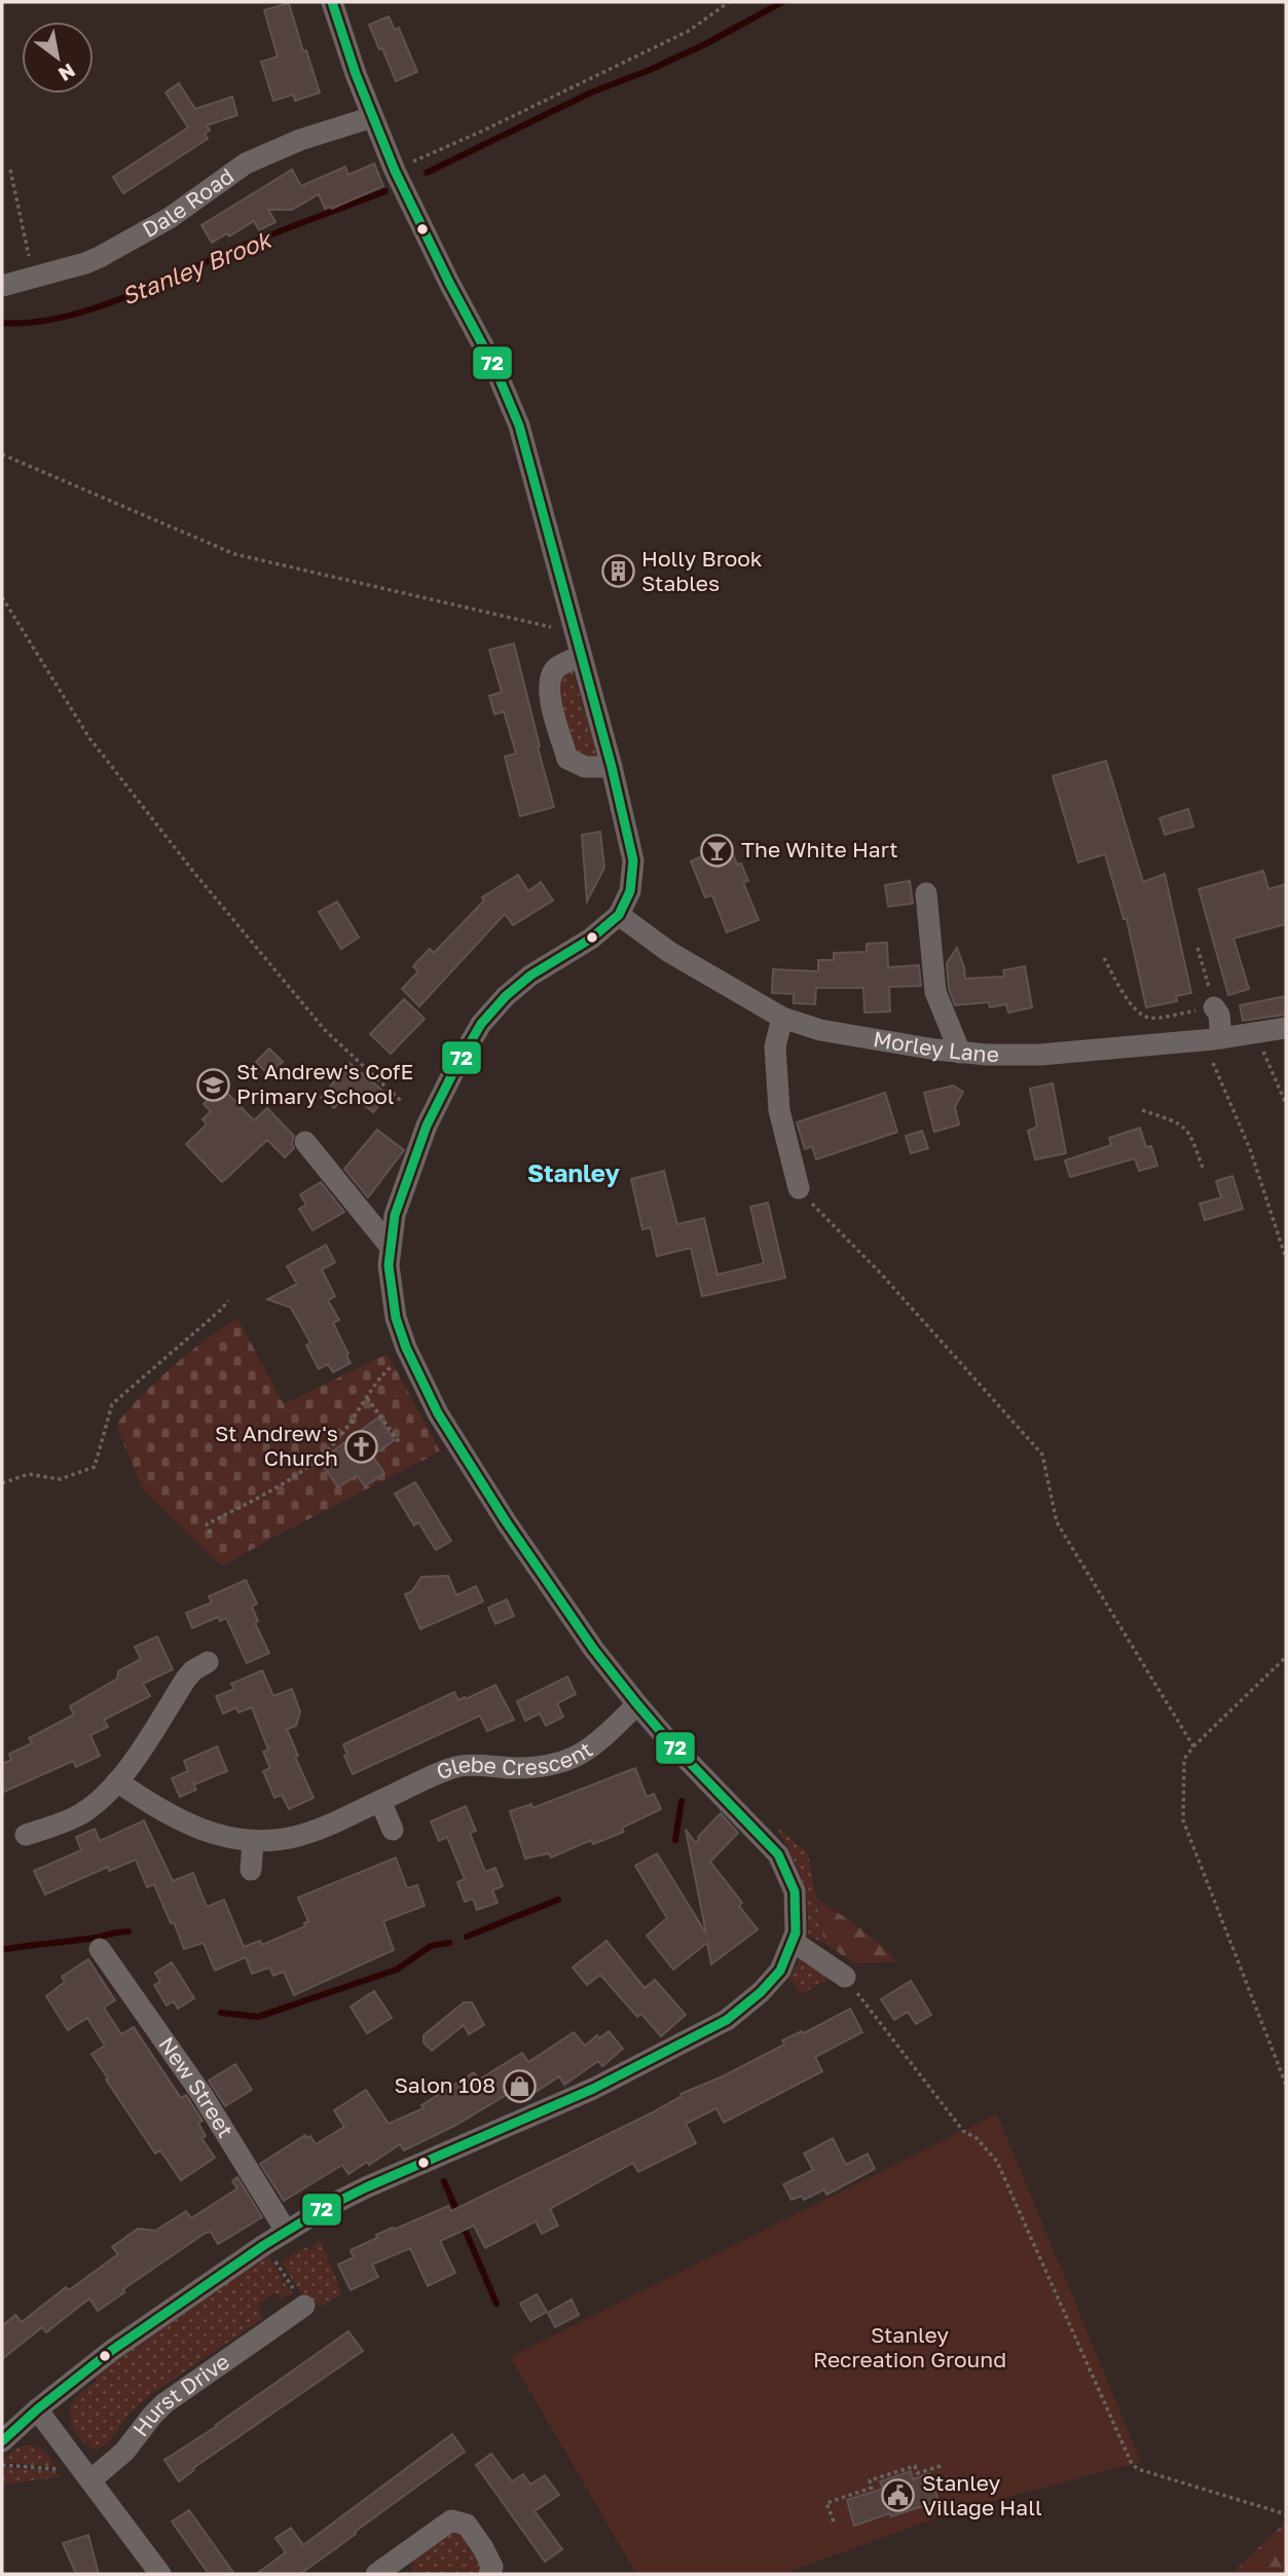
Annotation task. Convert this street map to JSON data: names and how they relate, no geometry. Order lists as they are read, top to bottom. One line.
{"streets":{"street":["Dale Road","Morley Lane","Glebe Crescent","New Street","Hurst Drive"]},"districts":["Stanley"],"water":["Stanley Brook"],"parks":["Stanley Recreation Ground"],"places":{"building":["Holly Brook Stables"],"bar":["The White Hart"],"school or university":["St Andrew's CofE Primary School"],"church":["St Andrew's Church"],"shop":["Salon 108"],"public building":["Stanley Village Hall"]},"lines":["transit line 72"],"north":"bottom right"}
